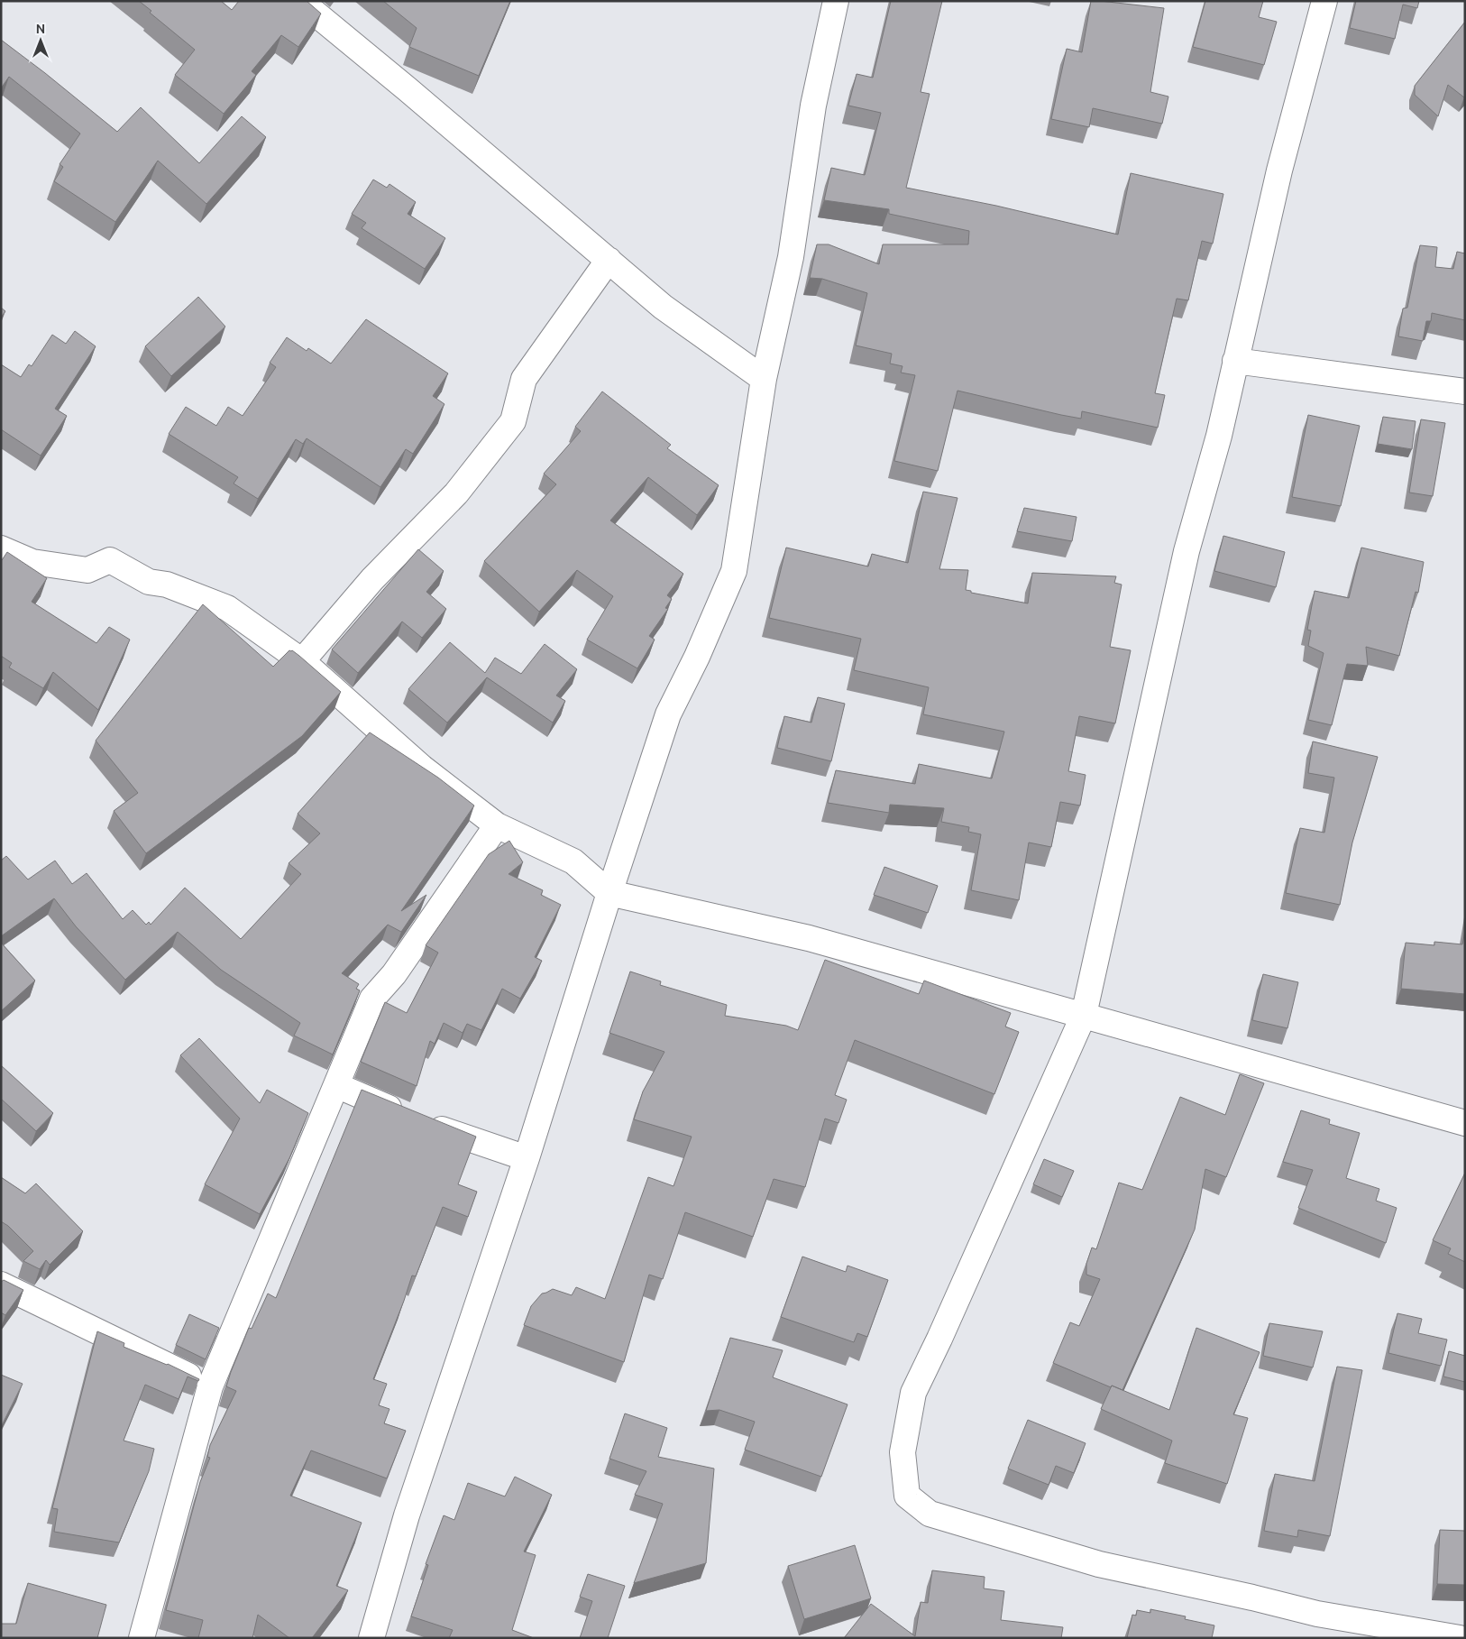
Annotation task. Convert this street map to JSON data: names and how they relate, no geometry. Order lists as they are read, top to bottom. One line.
{"north":"top"}
